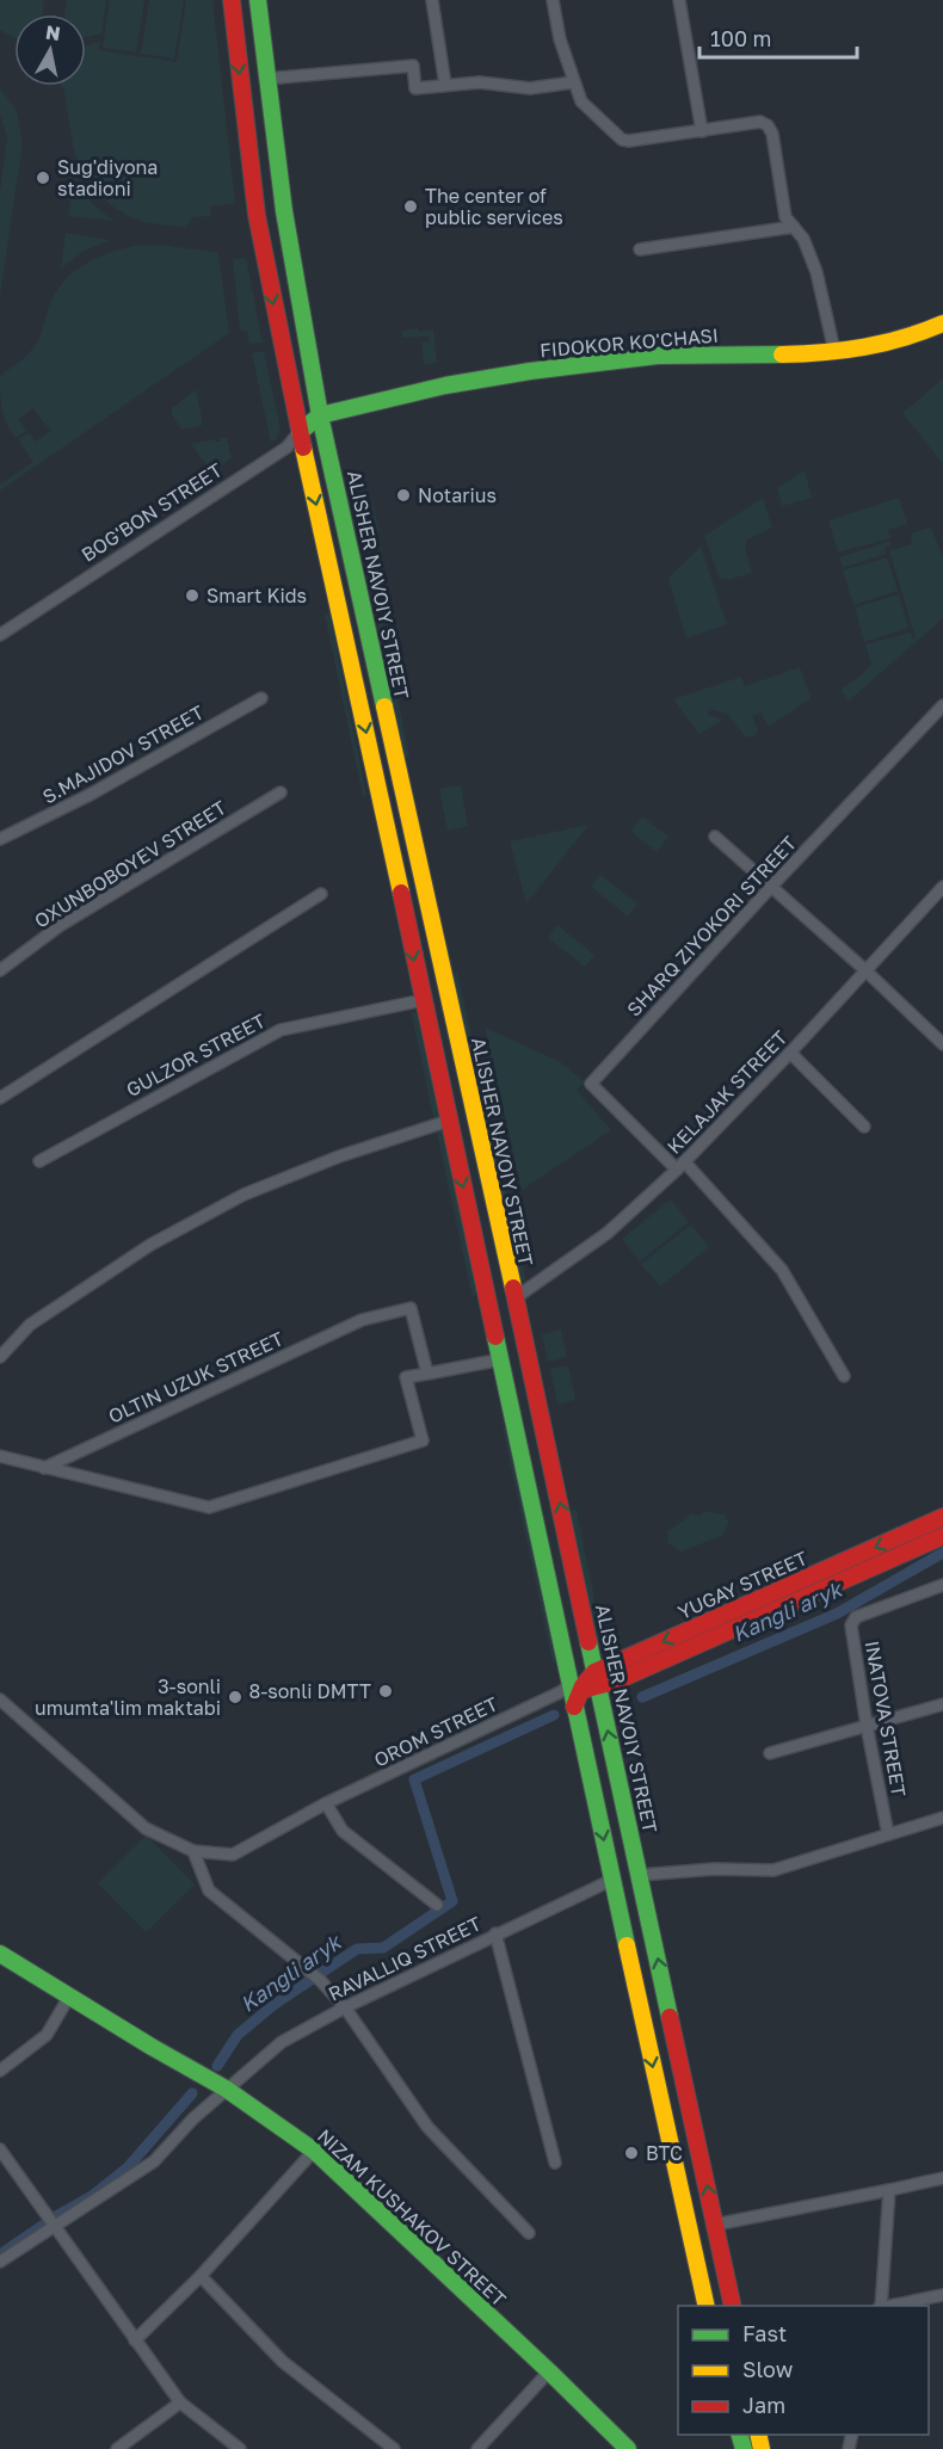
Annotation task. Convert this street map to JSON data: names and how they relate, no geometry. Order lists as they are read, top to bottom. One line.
{"streets":{"main road":["FIDOKOR KO'CHASI","BOG'BON STREET","ALISHER NAVOIY STREET","YUGAY STREET","NIZAM KUSHAKOV STREET"],"street":["S.MAJIDOV STREET","OXUNBOBOYEV STREET","SHARQ ZIYOKORI STREET","GULZOR STREET","KELAJAK STREET","OLTIN UZUK STREET","INATOVA STREET","OROM STREET","RAVALLIQ STREET"]},"crossings":[["FIDOKOR KO'CHASI","BOG'BON STREET"],["FIDOKOR KO'CHASI","ALISHER NAVOIY STREET"],["BOG'BON STREET","ALISHER NAVOIY STREET"],["ALISHER NAVOIY STREET","GULZOR STREET"],["ALISHER NAVOIY STREET","KELAJAK STREET"],["ALISHER NAVOIY STREET","YUGAY STREET"],["ALISHER NAVOIY STREET","OROM STREET"],["ALISHER NAVOIY STREET","RAVALLIQ STREET"],["SHARQ ZIYOKORI STREET","KELAJAK STREET"],["YUGAY STREET","OROM STREET"],["RAVALLIQ STREET","NIZAM KUSHAKOV STREET"]],"water":["Kangli aryk"],"places":["Sug'diyona stadioni","The center of public services","Notarius","Smart Kids","8-sonli DMTT","3-sonli umumta'lim maktabi","BTC"],"legend":["Fast","Slow","Jam"],"scale_bar":"100 m","north":"top"}
